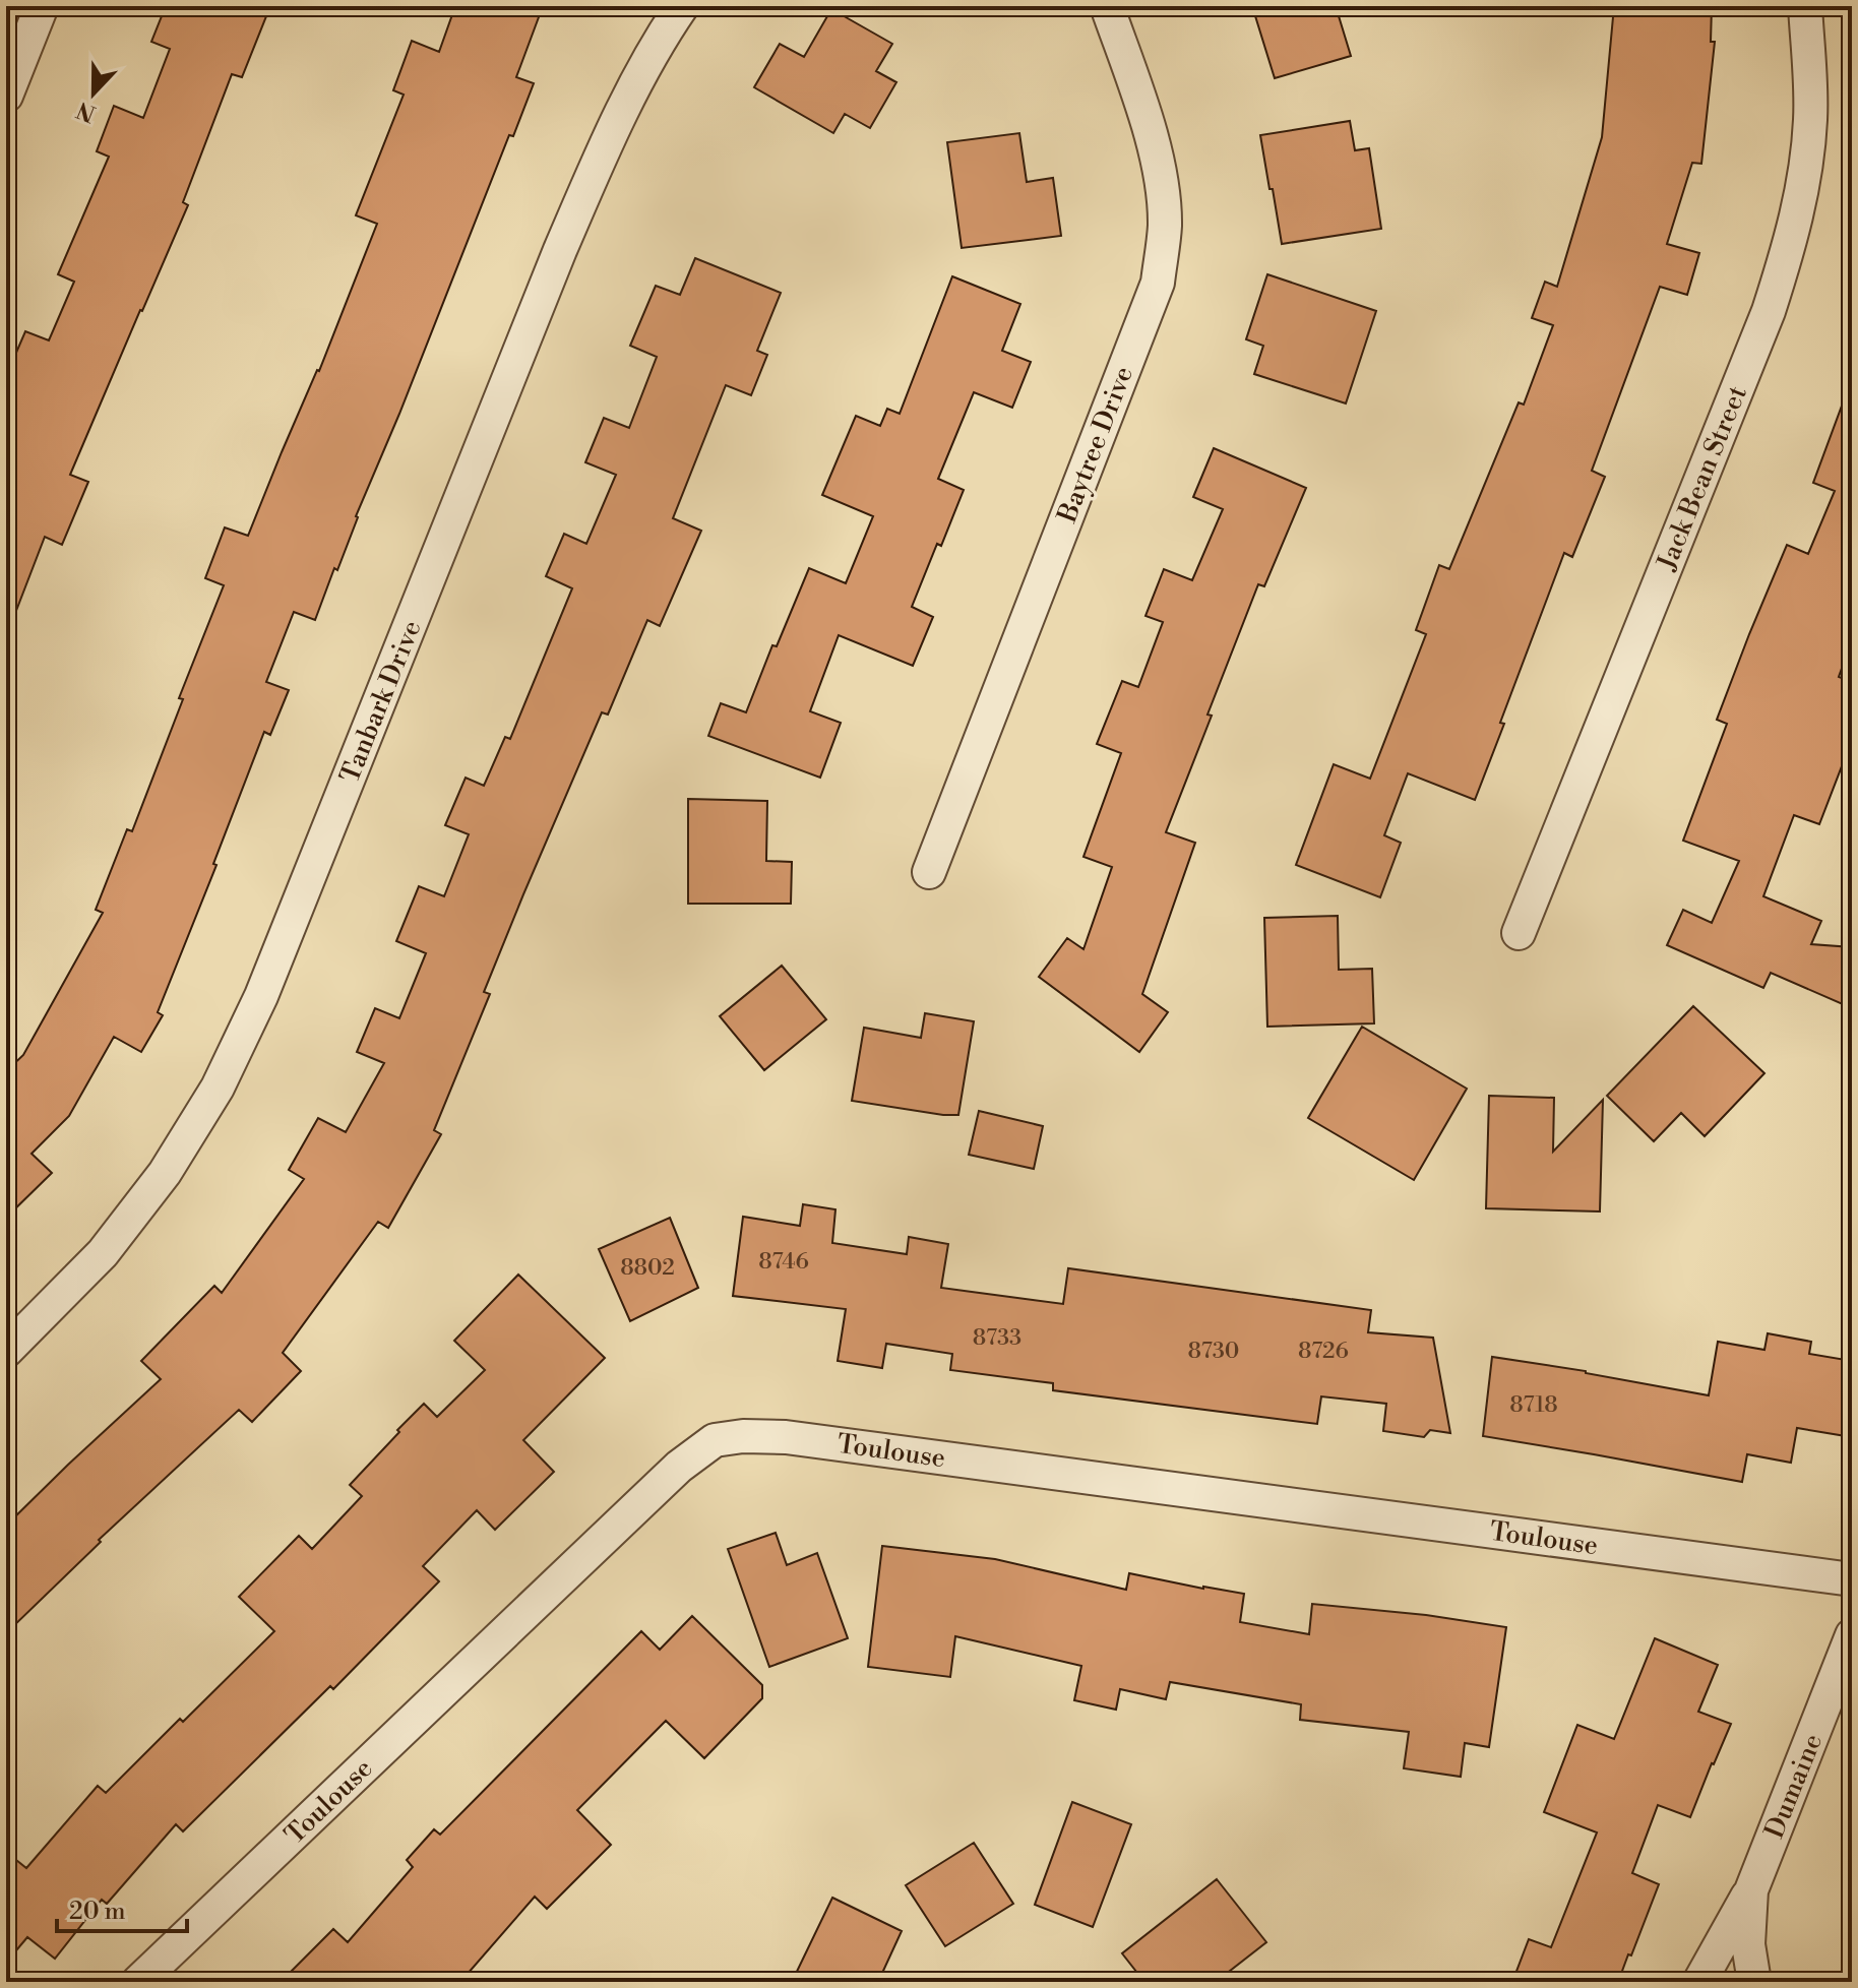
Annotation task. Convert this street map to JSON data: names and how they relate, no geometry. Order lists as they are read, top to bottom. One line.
{"streets":{"street":["Baytree Drive","Jack Bean Street","Tanbark Drive","Toulouse","Dumaine"]},"house_numbers":["8746","8802","8733","8730","8726","8718"],"scale_bar":"20 m","north":"bottom"}
